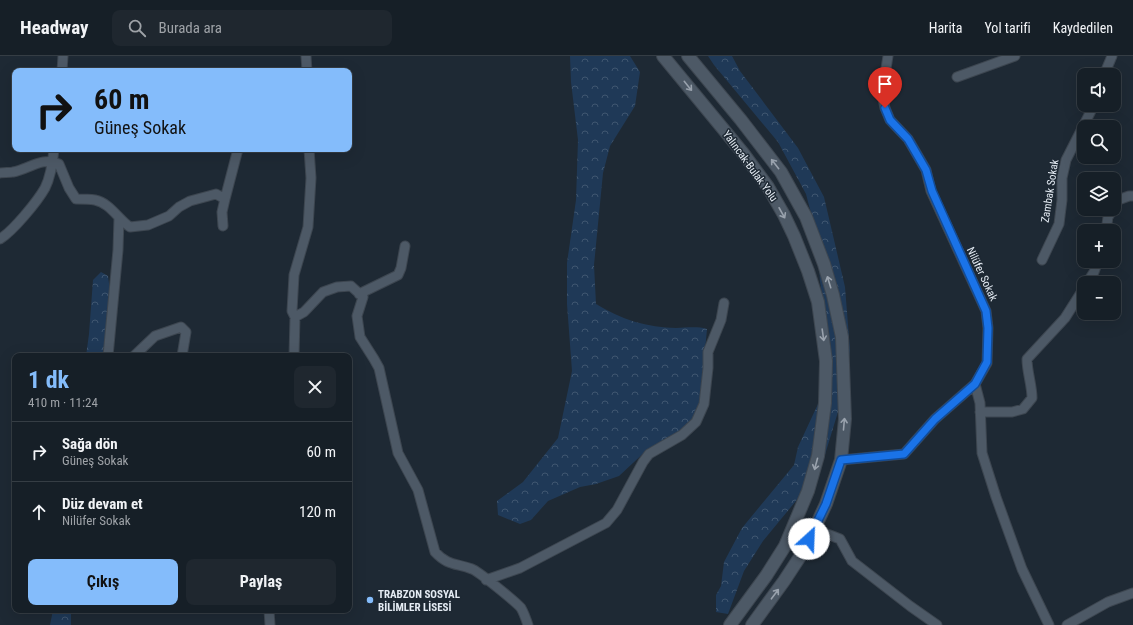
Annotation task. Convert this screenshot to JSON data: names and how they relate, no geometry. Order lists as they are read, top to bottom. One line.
{"streets":{"main road":["Yalıncak-Bulak Yolu"],"street":["Zambak Sokak","Nilüfer Sokak"]},"places":["TRABZON SOSYAL BİLİMLER LİSESİ"],"page":{"header":"Headway","search":"Burada ara","nav":["Harita","Yol tarifi","Kaydedilen"],"map_buttons":["+","−"],"turn":["60 m","Güneş Sokak"],"heading":["1 dk","410 m · 11:24"],"list":[{"name":"Sağa dön","note":"Güneş Sokak","value":"60 m"},{"name":"Düz devam et","note":"Nilüfer Sokak","value":"120 m"}],"buttons":["Çıkış","Paylaş"]}}
